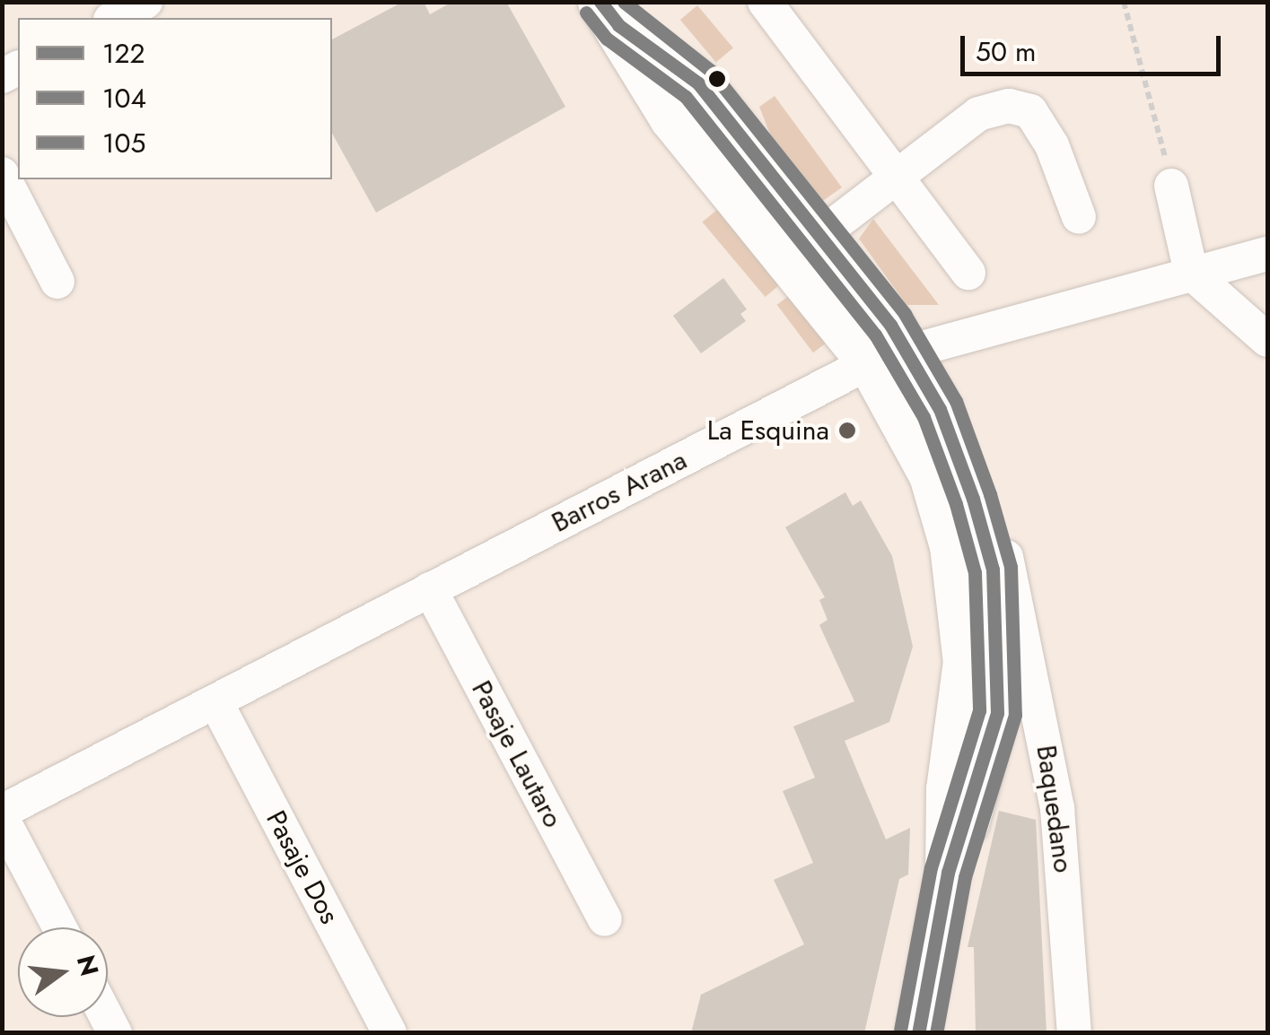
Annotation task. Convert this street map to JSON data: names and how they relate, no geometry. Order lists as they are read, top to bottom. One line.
{"streets":{"main road":["Baquedano"],"street":["Barros Arana","Pasaje Lautaro","Pasaje Dos"]},"crossings":[["Barros Arana","Pasaje Lautaro"],["Barros Arana","Baquedano"],["Barros Arana","Pasaje Dos"]],"places":["La Esquina"],"lines":["transit line 122","transit line 105","transit line 104"],"legend":["122","104","105"],"scale_bar":"50 m","north":"right"}
